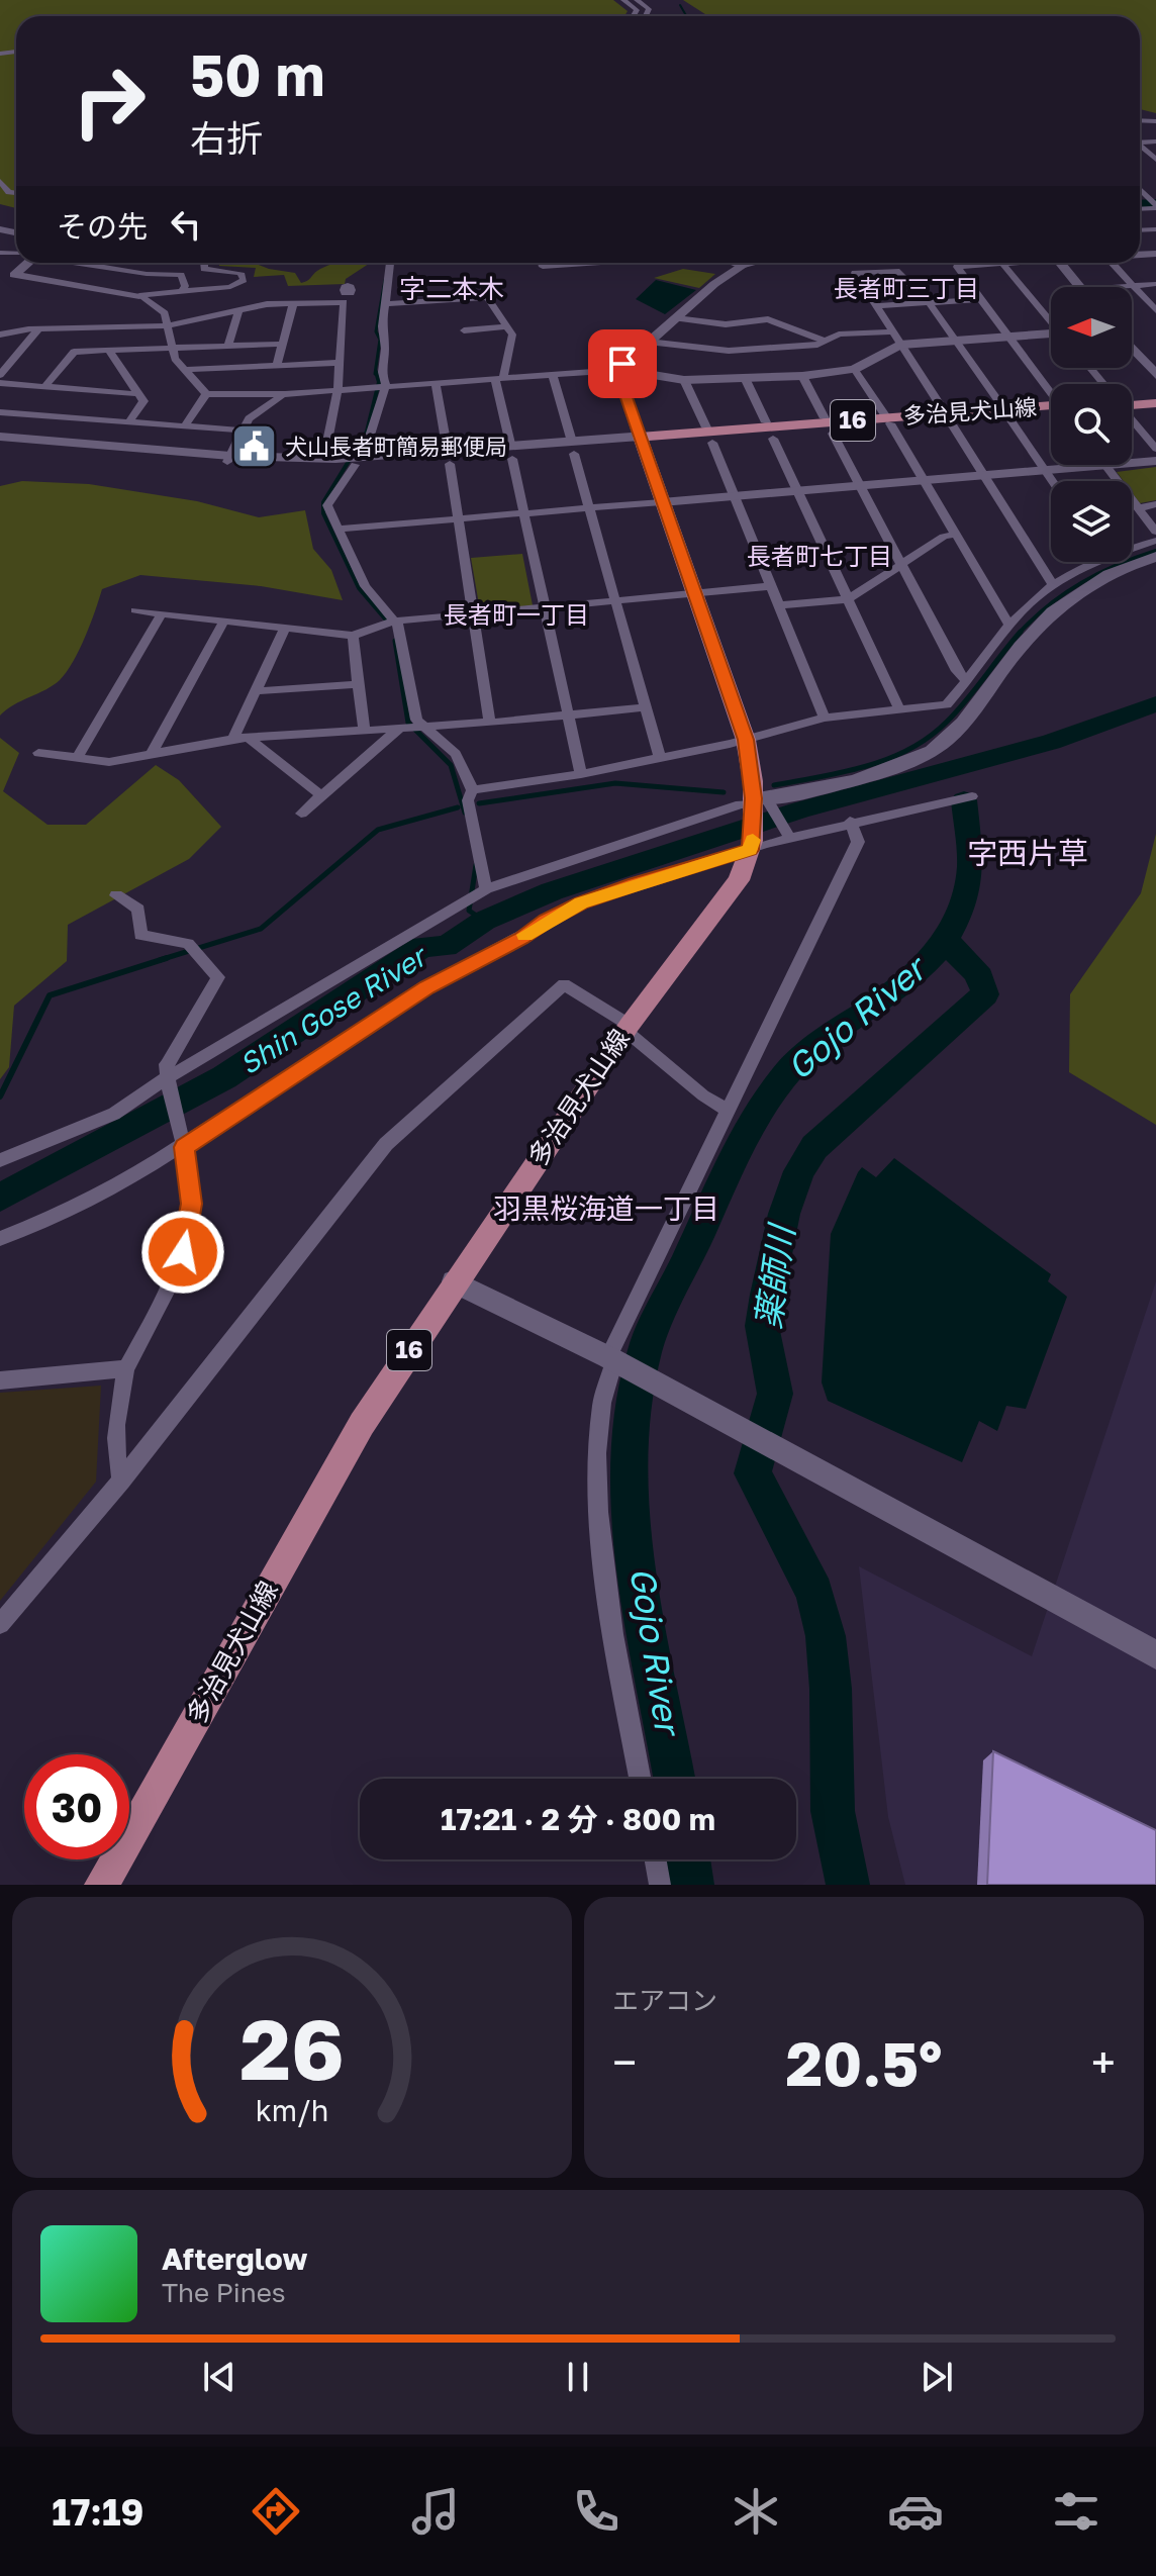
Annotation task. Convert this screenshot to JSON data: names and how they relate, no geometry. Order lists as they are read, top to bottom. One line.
{"streets":{"main road":["多治見犬山線","16"]},"districts":["字二本木","長者町三丁目","長者町七丁目","長者町一丁目","字西片草","羽黒桜海道一丁目"],"water":["Shin Gose River","Gojo River","薬師川"],"places":{"public building":["犬山長者町簡易郵便局"]},"north":"left","page":{"turn":["50 m","右折"],"then":"その先","limit":"30","trip":"17:21 · 2 分 · 800 m","tile":"エアコン","heat":["−","20.5°","+"],"song":["Afterglow","The Pines"],"tabs":"17:19","gauge":["26","km/h"]}}
